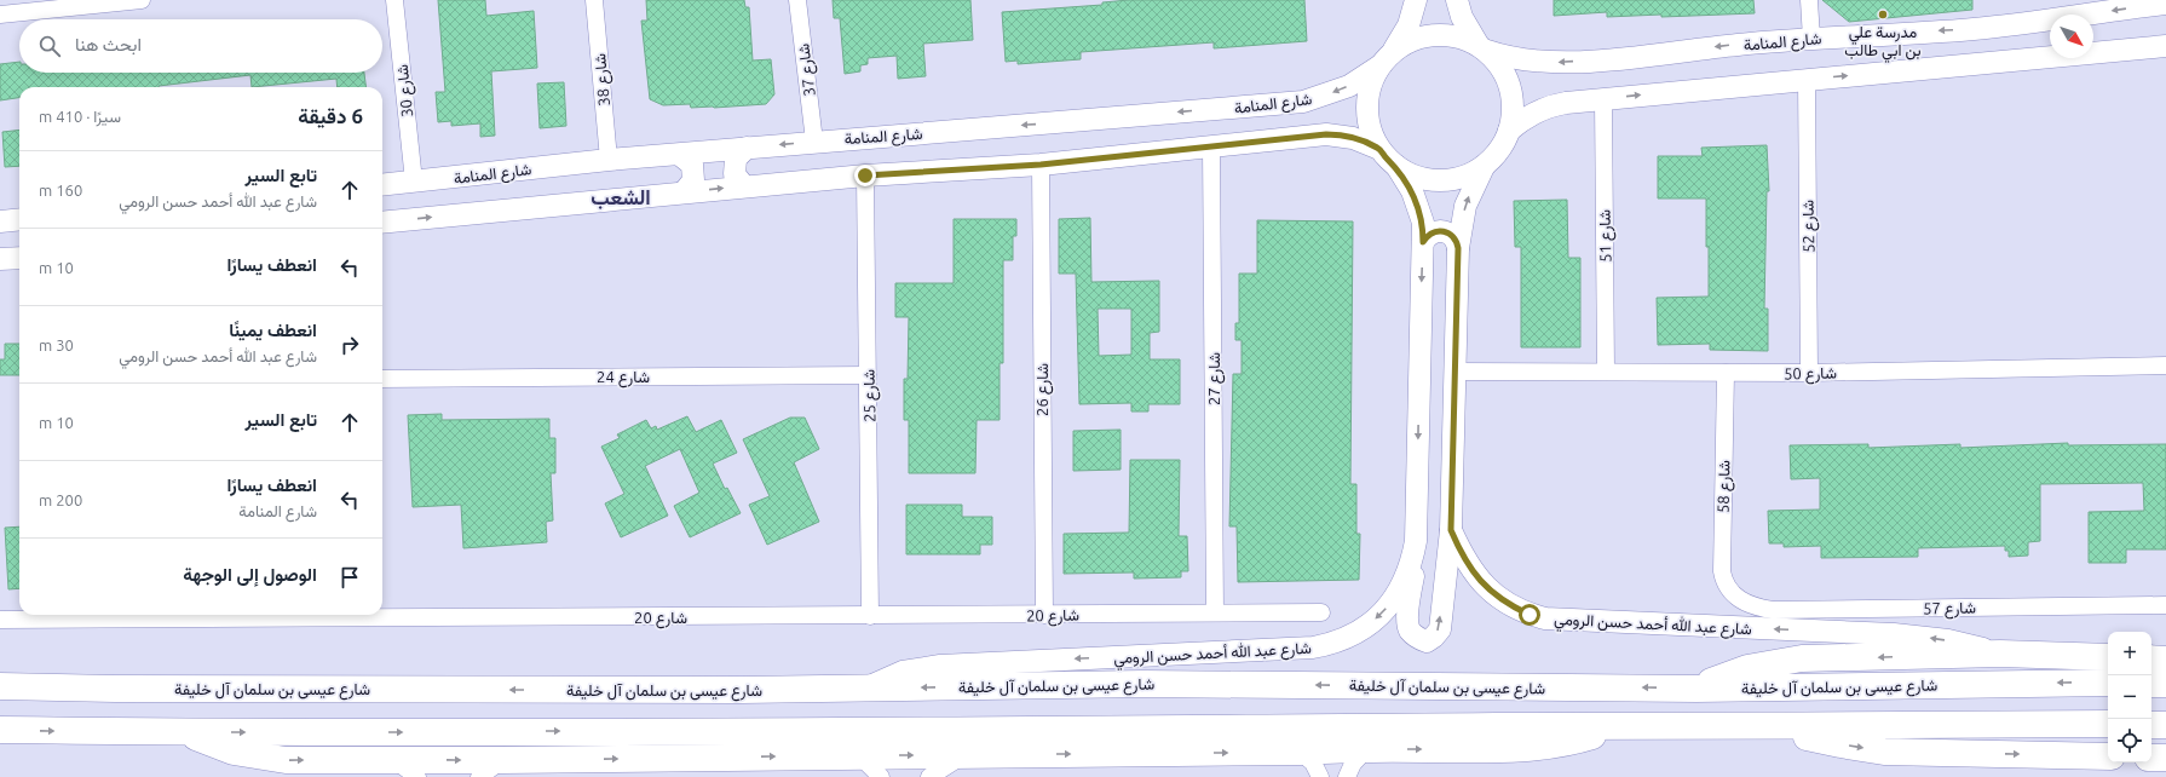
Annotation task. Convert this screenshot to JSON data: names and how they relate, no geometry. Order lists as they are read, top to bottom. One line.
{"streets":{"highway":["شارع عيسى بن سلمان آل خليفة"],"street":["شارع المنامة","شارع 37","شارع 38","شارع 30","شارع 52","شارع 51","شارع 50","شارع 24","شارع 27","شارع 26","شارع 25","شارع 58","شارع 57","شارع 20","شارع عبد الله أحمد حسن الرومي"]},"crossings":[["شارع المنامة","شارع 37"],["شارع المنامة","شارع 38"],["شارع المنامة","شارع 30"],["شارع المنامة","شارع عبد الله أحمد حسن الرومي"],["شارع 52","شارع 50"],["شارع 51","شارع 50"],["شارع 50","شارع 58"],["شارع 50","شارع عبد الله أحمد حسن الرومي"],["شارع 24","شارع 25"],["شارع 27","شارع 20"],["شارع 26","شارع 20"],["شارع 25","شارع 20"],["شارع 58","شارع 57"],["شارع عبد الله أحمد حسن الرومي","شارع عيسى بن سلمان آل خليفة"]],"districts":["الشعب"],"places":["مدرسة علي بن ابي طالب"],"north":"bottom right","page":{"search":"ابحث هنا","heading":["6 دقيقة","سيرًا · 410 m"],"list":[["تابع السير","شارع عبد الله أحمد حسن الرومي","160 m"],["انعطف يسارًا","10 m"],["انعطف يمينًا","شارع عبد الله أحمد حسن الرومي","30 m"],["تابع السير","10 m"],["انعطف يسارًا","شارع المنامة","200 m"],"الوصول إلى الوجهة"],"map_buttons":["+","−"]}}
